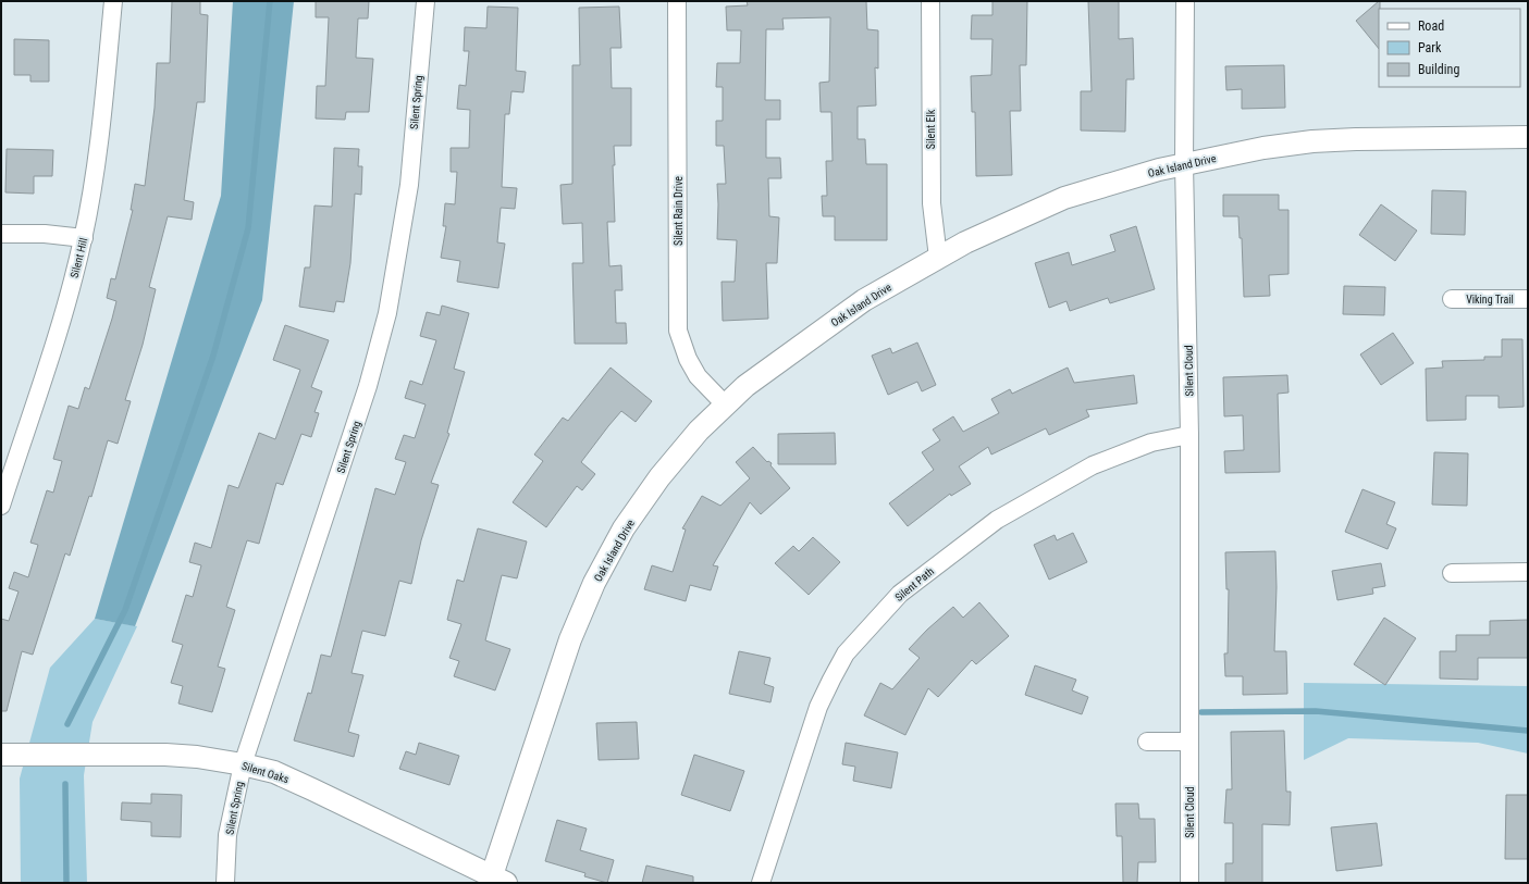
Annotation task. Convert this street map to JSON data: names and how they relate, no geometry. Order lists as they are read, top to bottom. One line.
{"streets":{"street":["Silent Spring","Silent Elk","Oak Island Drive","Silent Rain Drive","Silent Hill","Viking Trail","Silent Cloud","Silent Path","Silent Oaks"]},"crossings":[["Silent Spring","Silent Oaks"],["Silent Elk","Oak Island Drive"],["Oak Island Drive","Silent Rain Drive"],["Oak Island Drive","Silent Cloud"],["Oak Island Drive","Silent Oaks"],["Silent Cloud","Silent Path"]],"legend":["Road","Park","Building"]}
